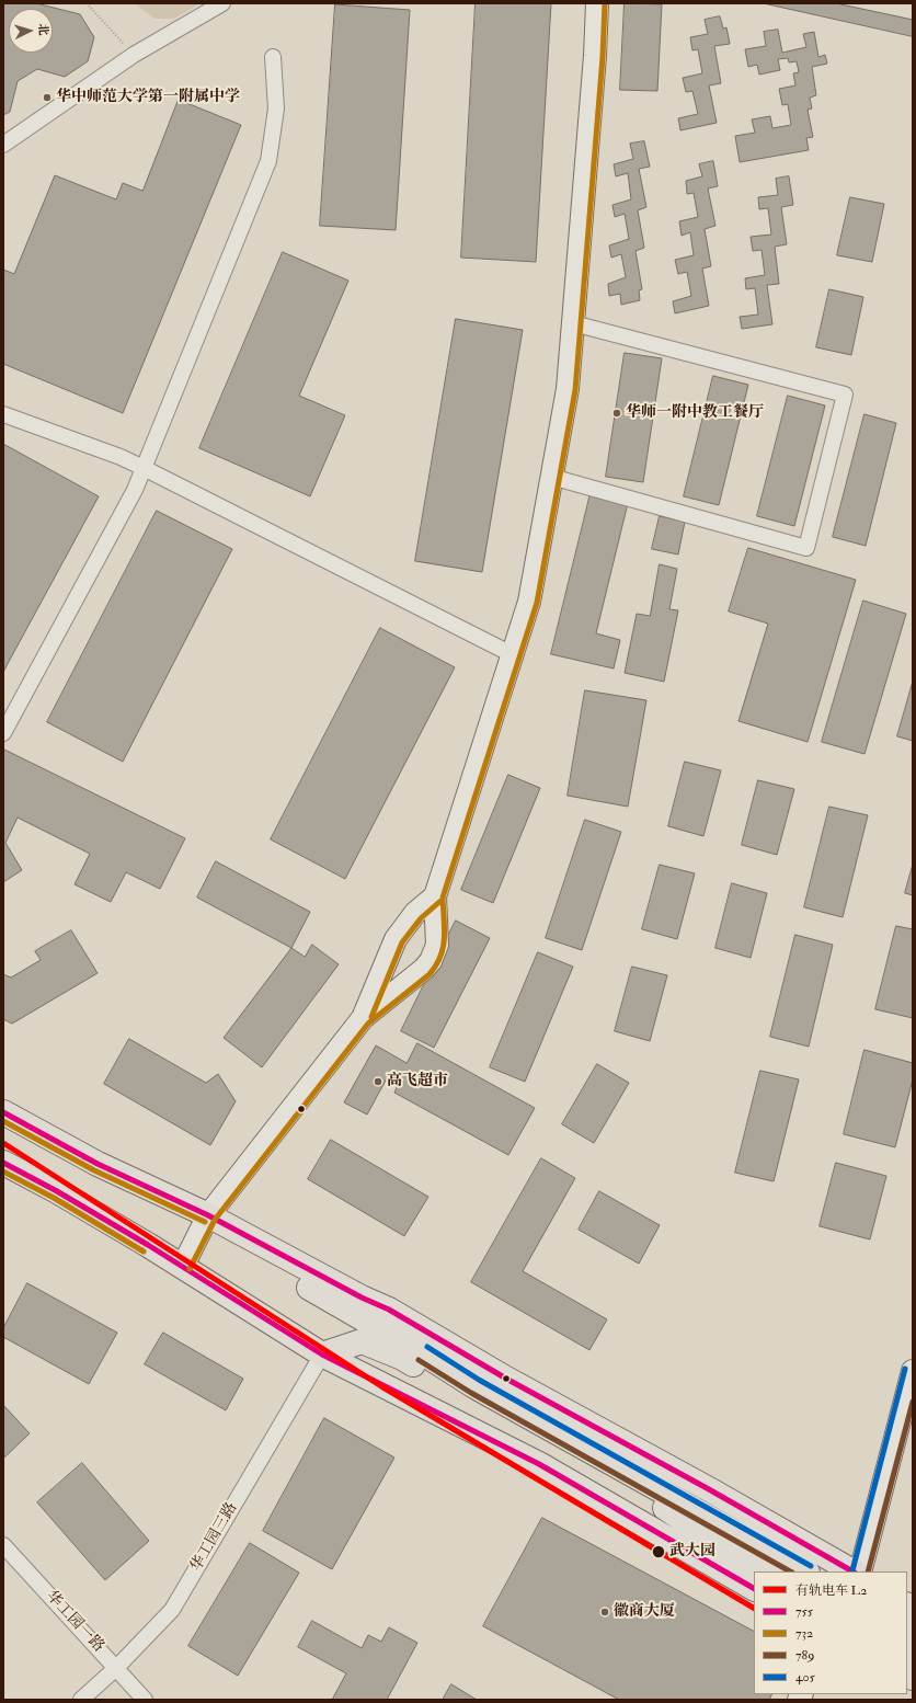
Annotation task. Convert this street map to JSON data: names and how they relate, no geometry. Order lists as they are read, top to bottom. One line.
{"streets":{"street":["华工园三路","华工园一路"]},"crossings":[["华工园三路","华工园一路"]],"places":["华中师范大学第一附属中学","华师一附中教工餐厅","高飞超市","武大园","徽商大厦"],"lines":["transit line 732","transit line 755","tram line L2","transit line 405","transit line 789"],"legend":["有轨电车 L2","755","732","789","405"],"north":"right"}
